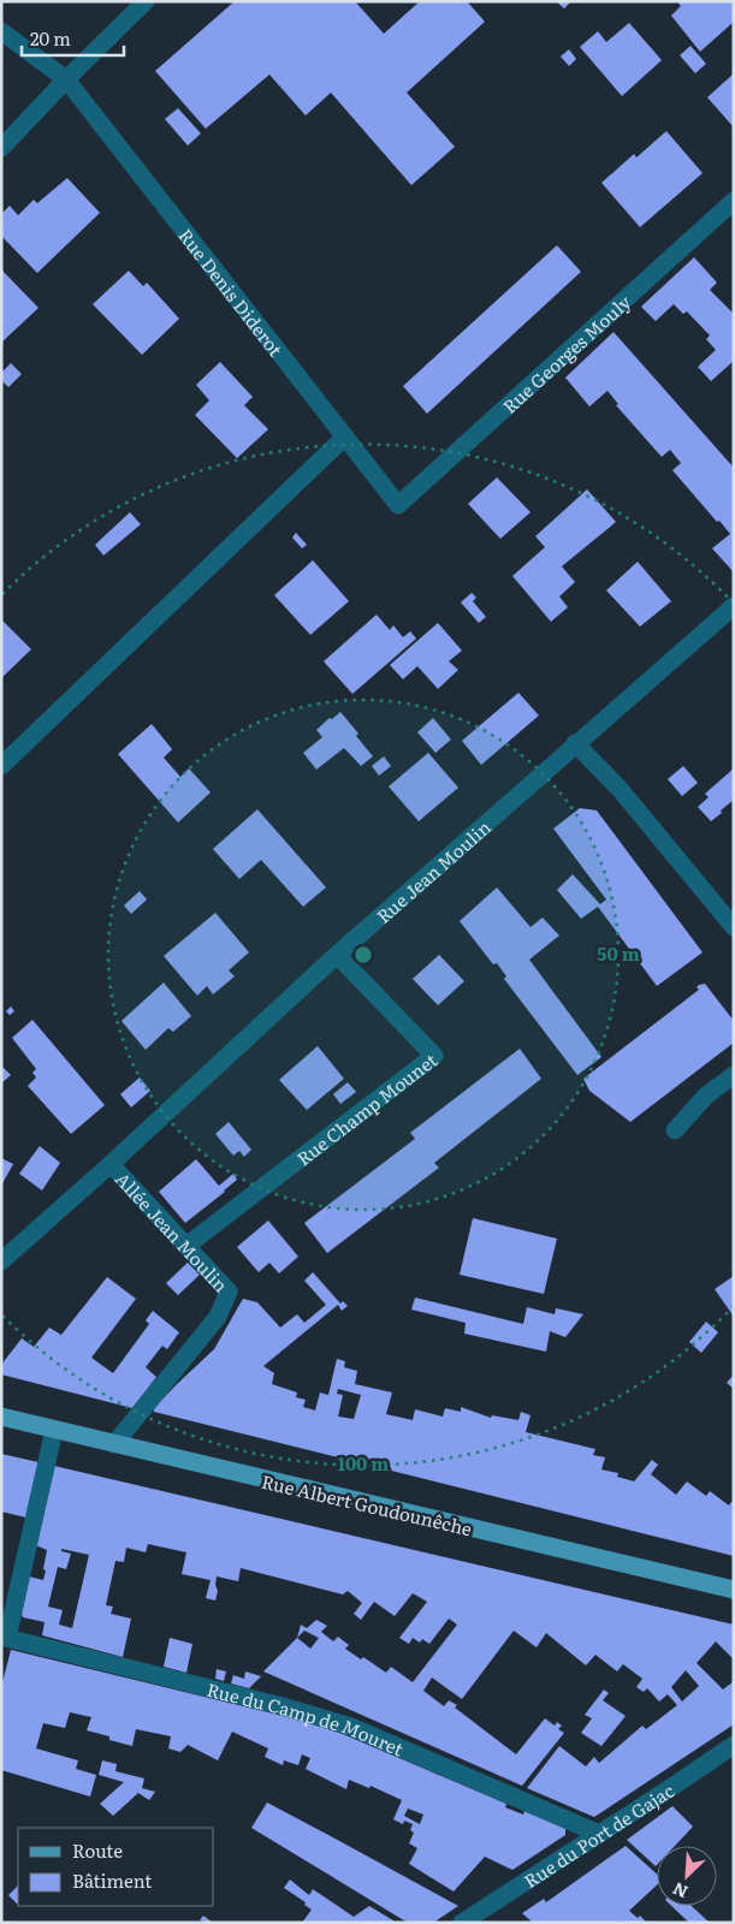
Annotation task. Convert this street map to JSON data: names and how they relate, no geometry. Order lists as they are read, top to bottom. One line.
{"streets":{"main road":["Rue Albert Goudounêche"],"street":["Rue Denis Diderot","Rue Georges Mouly","Rue Jean Moulin","Rue Champ Mounet","Allée Jean Moulin","Rue du Camp de Mouret","Rue du Port de Gajac"]},"crossings":[["Rue Denis Diderot","Rue Georges Mouly"],["Rue Jean Moulin","Rue Champ Mounet"],["Rue Jean Moulin","Allée Jean Moulin"],["Rue Champ Mounet","Allée Jean Moulin"],["Allée Jean Moulin","Rue Albert Goudounêche"],["Rue du Camp de Mouret","Rue du Port de Gajac"]],"legend":["Route","Bâtiment"],"scale_bar":"20 m","north":"bottom left","rings":["50 m","100 m"]}
